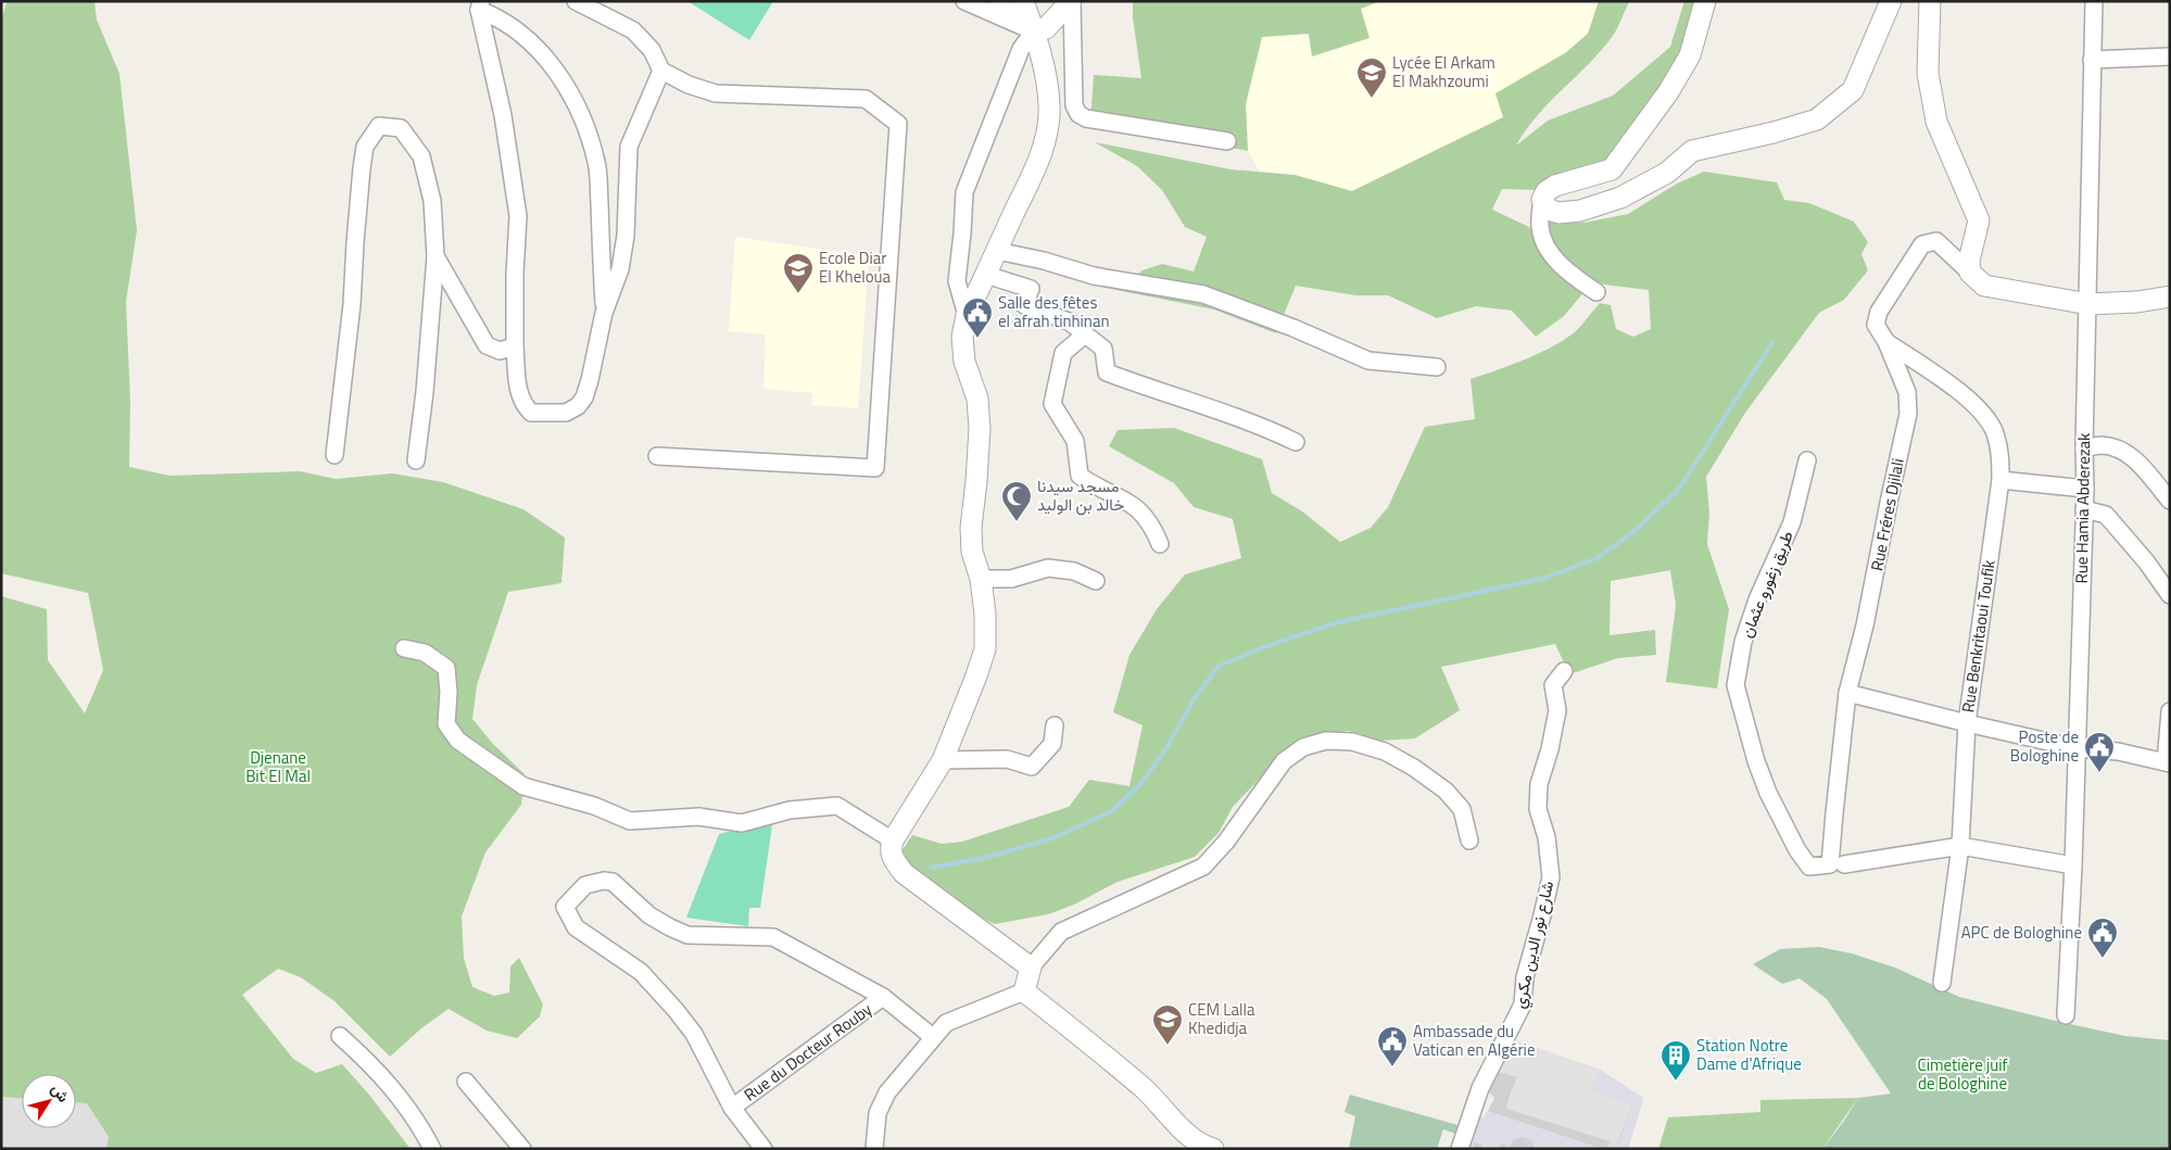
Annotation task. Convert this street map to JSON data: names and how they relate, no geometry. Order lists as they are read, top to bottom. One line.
{"streets":{"street":["Rue Hamia Abderezak","Rue Fréres Djilali","طريق زغورو عثمان","Rue Benkritaoui Toufik","شارع نور الدين مكري","Rue du Docteur Rouby"]},"crossings":[["Rue Fréres Djilali","طريق زغورو عثمان"],["Rue Fréres Djilali","Rue Benkritaoui Toufik"]],"parks":["Djenane Bit El Mal","Cimetière juif de Bologhine"],"places":{"school or university":["Lycée El Arkam El Makhzoumi","Ecole Diar El Kheloua","CEM Lalla Khedidja"],"public building":["Salle des fêtes el afrah tinhinan","Poste de Bologhine","APC de Bologhine","Ambassade du Vatican en Algérie"],"mosque":["مسجد سيدنا خالد بن الوليد"],"building":["Station Notre Dame d'Afrique"]},"north":"top right"}
